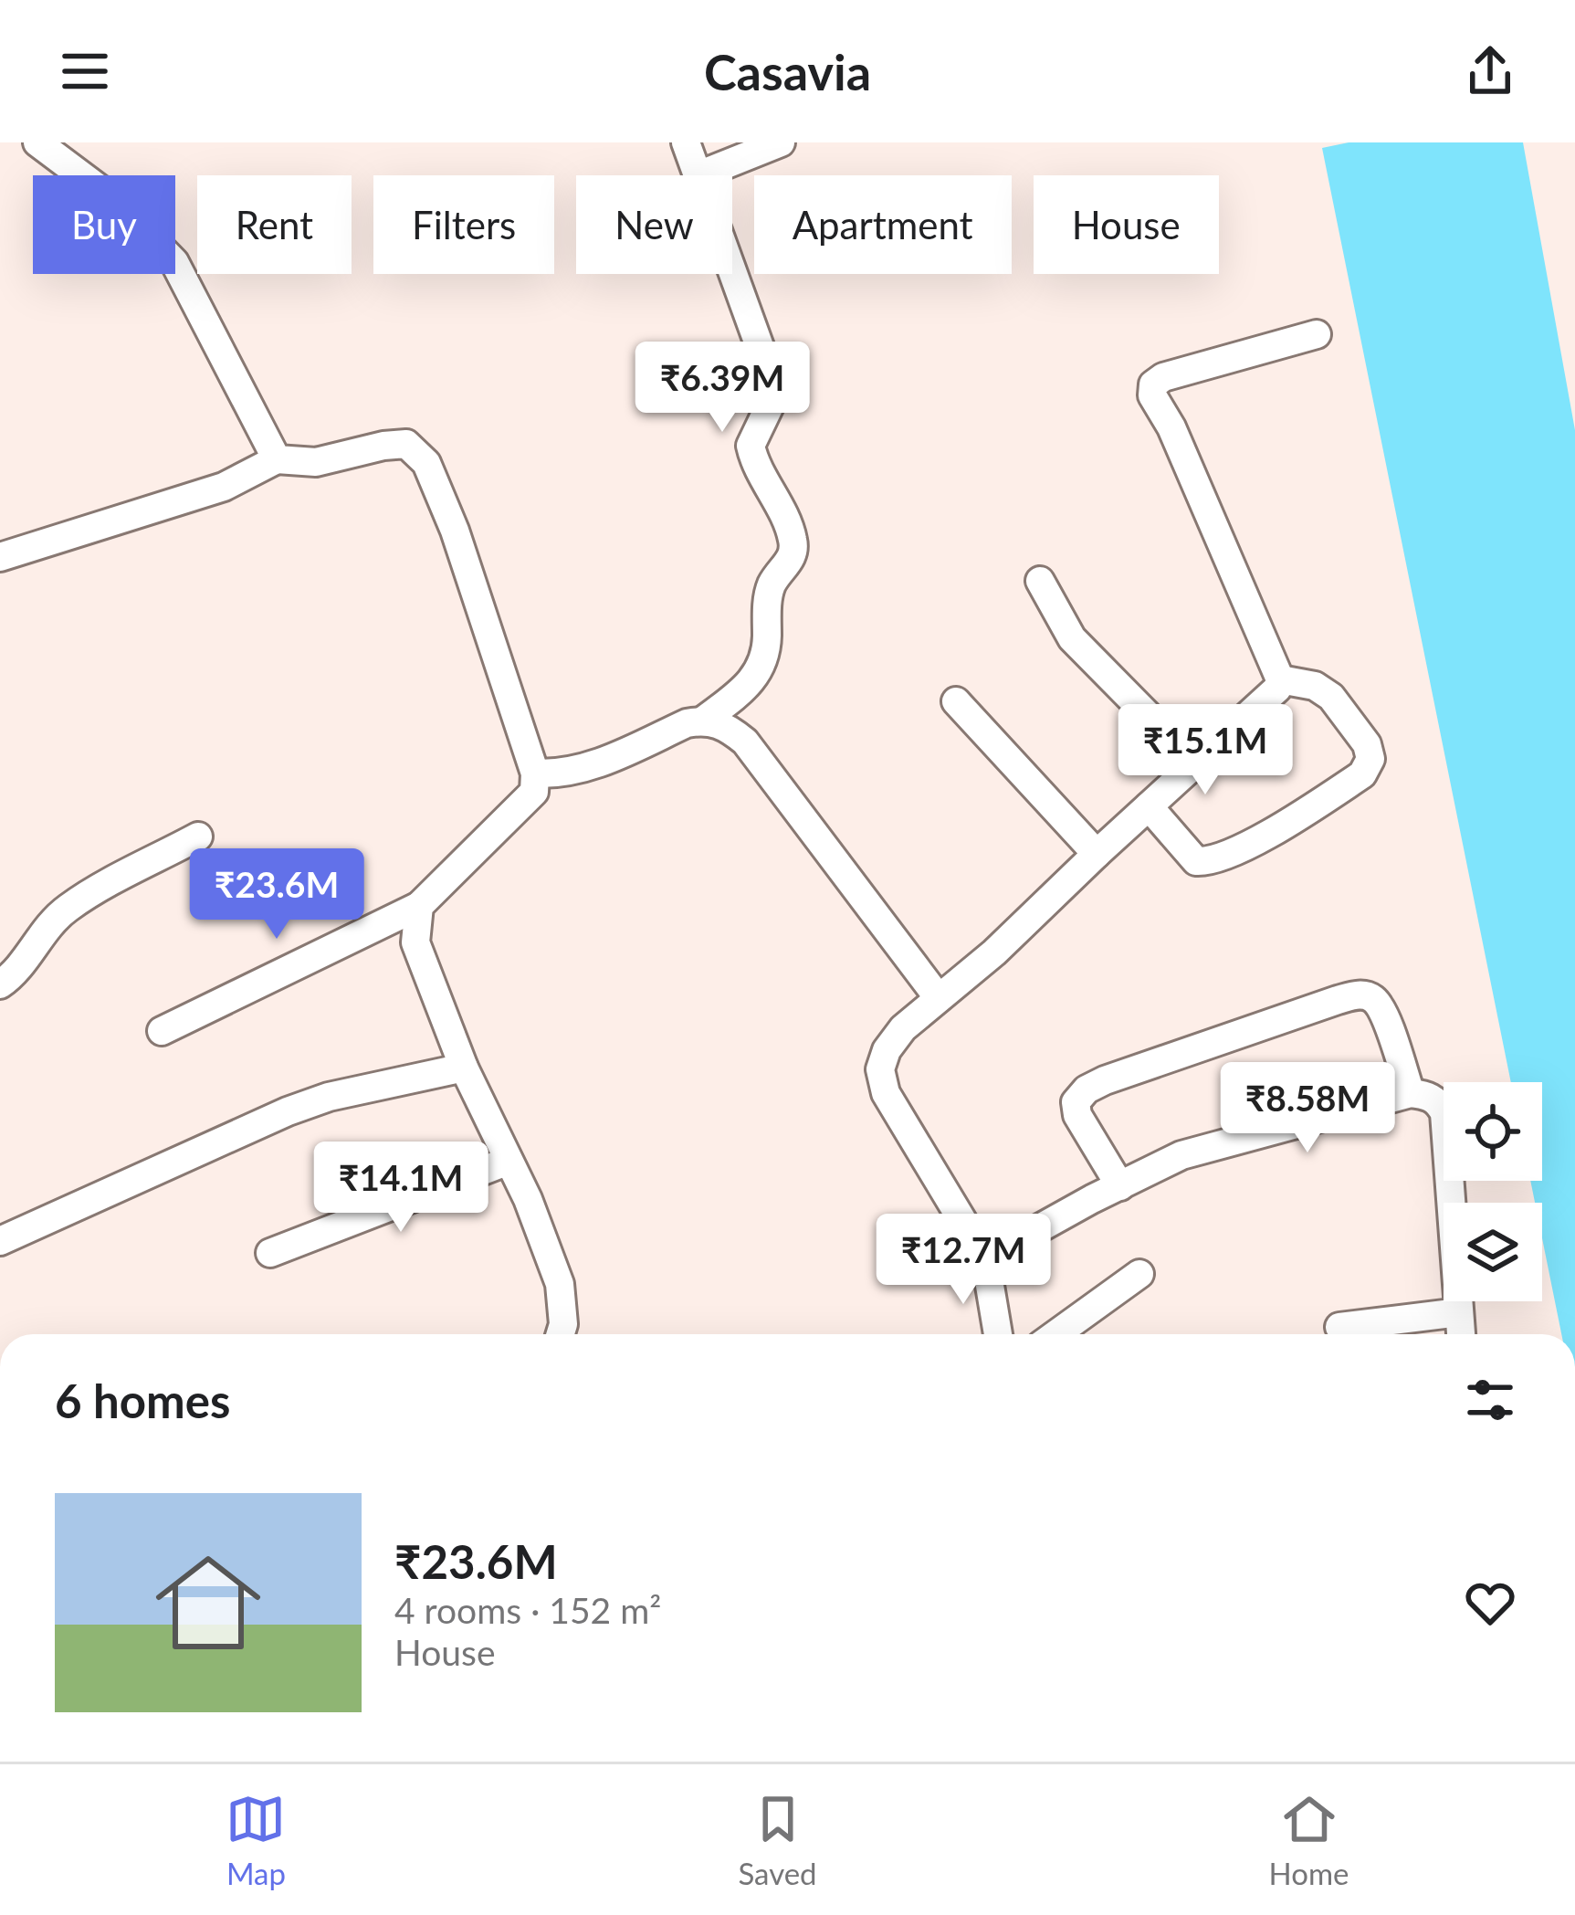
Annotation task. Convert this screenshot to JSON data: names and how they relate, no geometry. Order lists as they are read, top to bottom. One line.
{"page":{"header":"Casavia","chip":["Buy","Rent","Filters","New","Apartment","House"],"price":["₹6.39M","₹15.1M","₹23.6M","₹8.58M","₹14.1M","₹12.7M"],"heading":"6 homes","list":[{"name":"₹23.6M","note":"4 rooms · 152 m² · House"}],"tabs":["Map","Saved","Home"]}}
